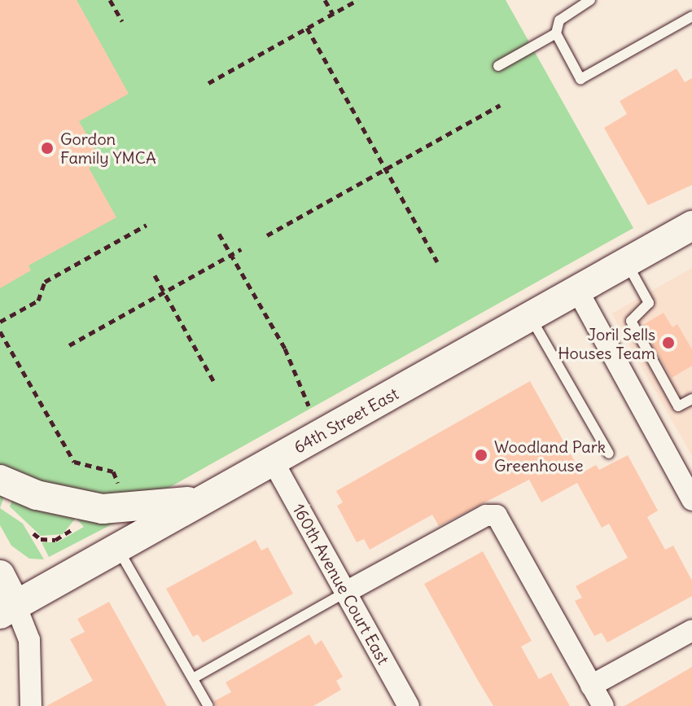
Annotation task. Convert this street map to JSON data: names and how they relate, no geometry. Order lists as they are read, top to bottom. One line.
{"streets":{"street":["64th Street East","160th Avenue Court East"]},"crossings":[["64th Street East","160th Avenue Court East"]],"places":["Gordon Family YMCA","Joril Sells Houses Team","Woodland Park Greenhouse"]}
